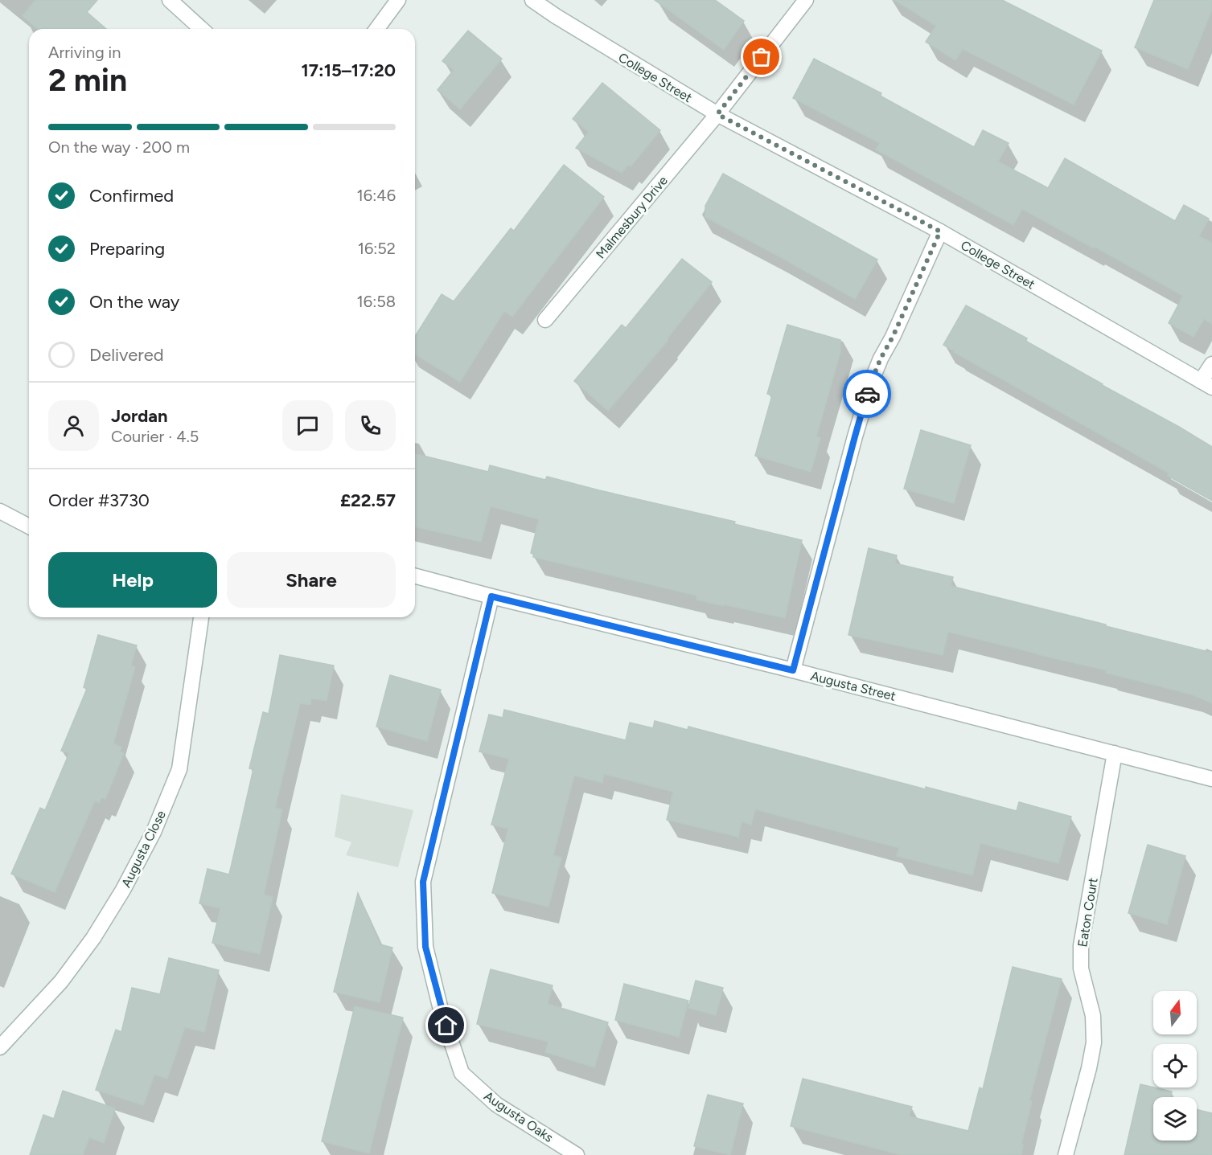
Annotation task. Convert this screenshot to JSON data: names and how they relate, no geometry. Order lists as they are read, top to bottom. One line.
{"streets":{"street":["College Street","Malmesbury Drive","Augusta Street","Augusta Close","Eaton Court","Augusta Oaks"]},"crossings":[["College Street","Malmesbury Drive"],["Augusta Street","Eaton Court"],["Augusta Street","Augusta Oaks"]],"north":"top","page":{"heading":["2 min","Arriving in","17:15–17:20"],"panel":["Jordan","Courier · 4.5","Order #3730","£22.57"],"bar":"On the way · 200 m","list":[["Confirmed","16:46"],["Preparing","16:52"],["On the way","16:58"],"Delivered"],"buttons":["Help","Share"]}}
